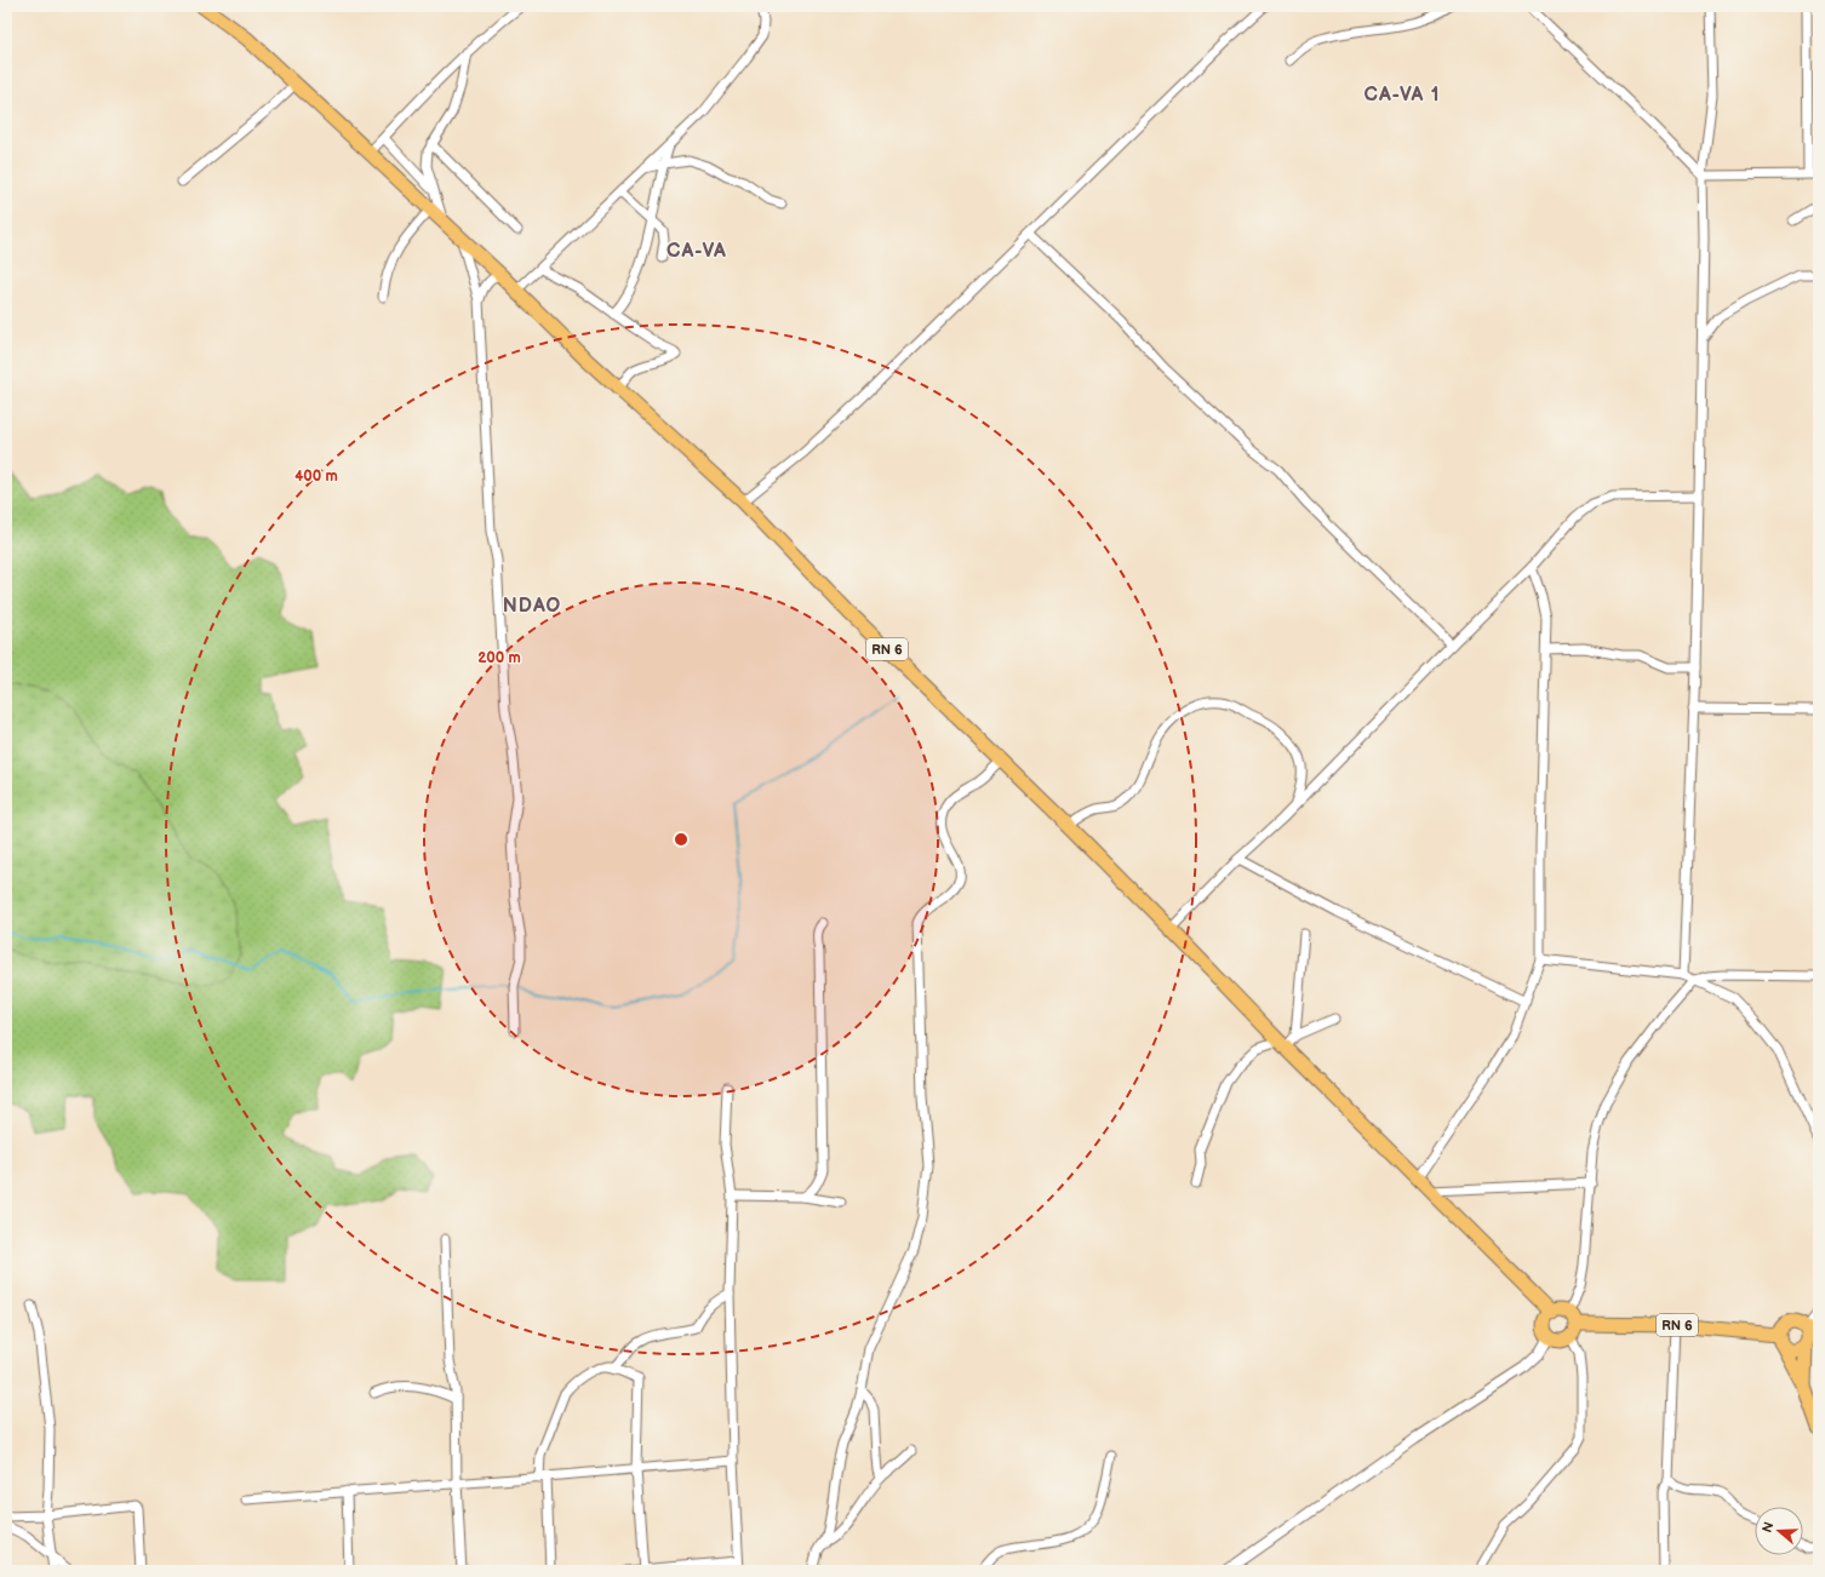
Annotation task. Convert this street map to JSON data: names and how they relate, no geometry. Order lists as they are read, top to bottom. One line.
{"streets":{"main road":["RN 6"]},"districts":["CA-VA 1","CA-VA","NDAO"],"north":"left","rings":["400 m","200 m"]}
